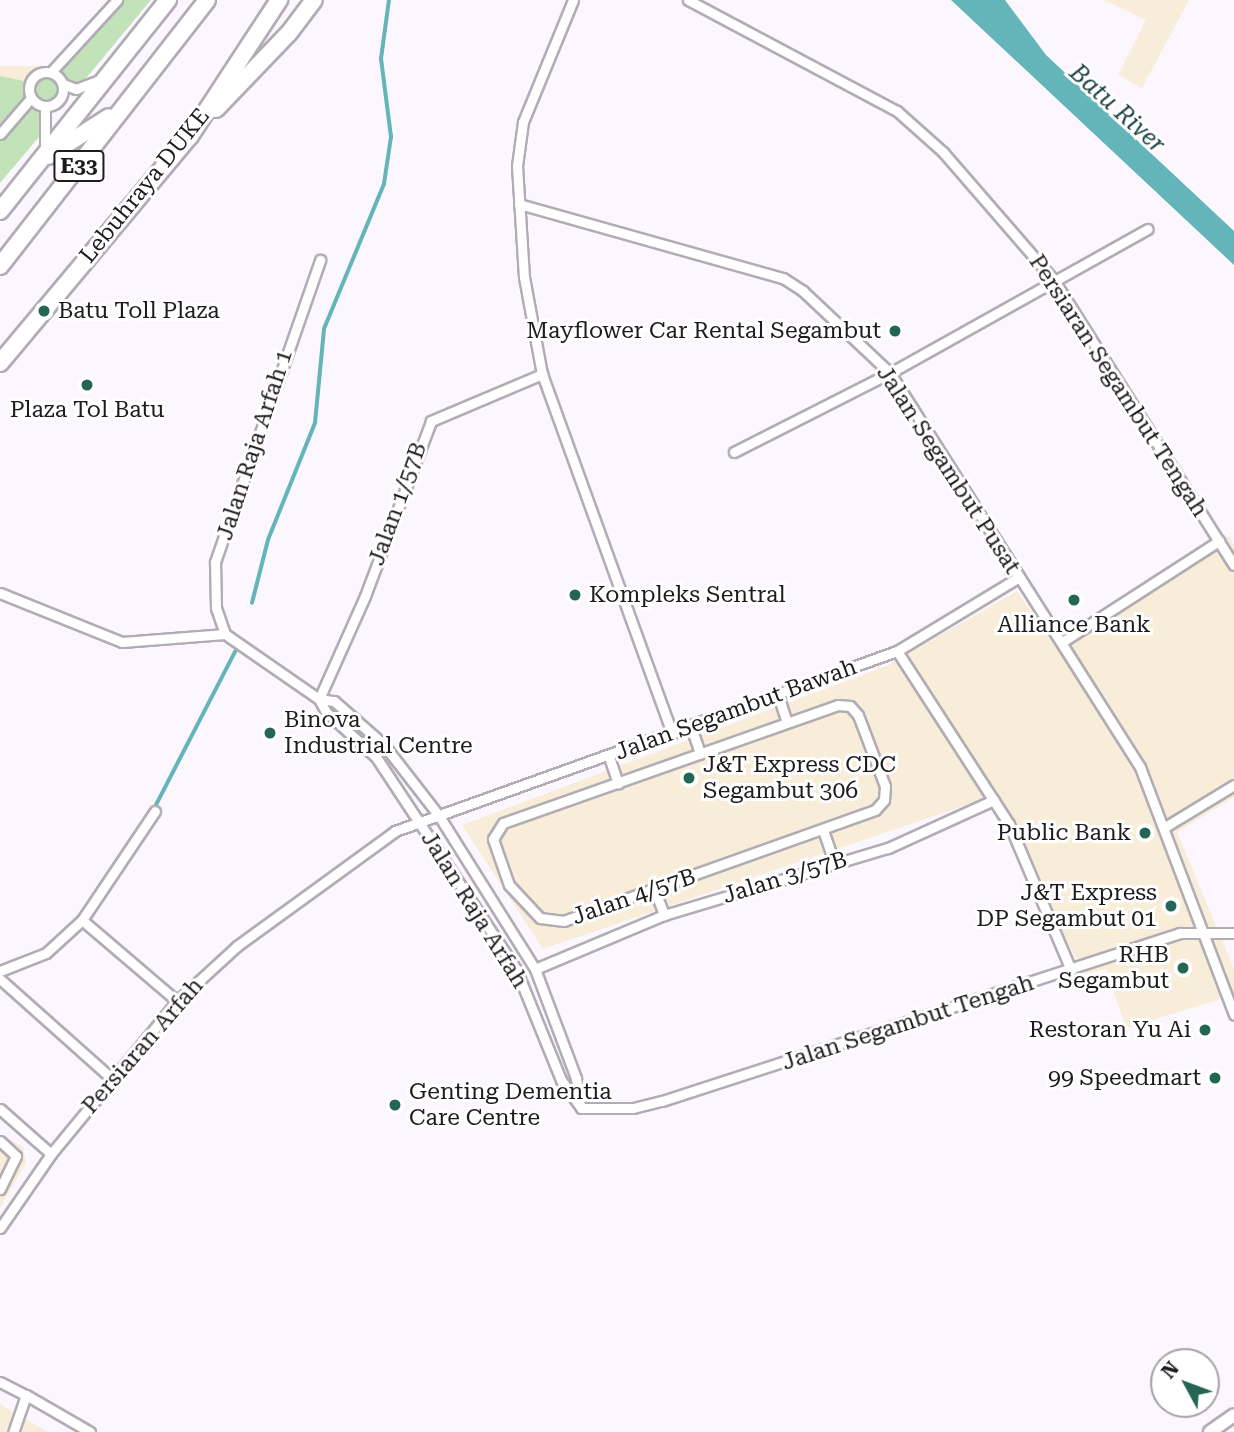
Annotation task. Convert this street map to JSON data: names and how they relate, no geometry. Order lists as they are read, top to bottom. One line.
{"streets":{"highway":["E33","Lebuhraya DUKE"],"street":["Persiaran Segambut Tengah","Jalan Raja Arfah 1","Jalan Segambut Pusat","Jalan 1/57B","Jalan Segambut Bawah","Jalan 3/57B","Jalan 4/57B","Jalan Raja Arfah","Jalan Segambut Tengah","Persiaran Arfah"]},"crossings":[["Jalan Raja Arfah 1","Jalan Raja Arfah"],["Jalan Segambut Pusat","Jalan Segambut Bawah"],["Jalan Segambut Pusat","Jalan Segambut Tengah"],["Jalan 1/57B","Jalan Raja Arfah"],["Jalan Segambut Bawah","Jalan Raja Arfah"],["Jalan Segambut Bawah","Persiaran Arfah"],["Jalan 3/57B","Jalan Raja Arfah"],["Jalan Raja Arfah","Jalan Segambut Tengah"],["Jalan Raja Arfah","Persiaran Arfah"]],"water":["Batu River"],"places":["Batu Toll Plaza","Mayflower Car Rental Segambut","Plaza Tol Batu","Kompleks Sentral","Alliance Bank","Binova Industrial Centre","J&T Express CDC Segambut 306","Public Bank","J&T Express DP Segambut 01","RHB Segambut","Restoran Yu Ai","99 Speedmart","Genting Dementia Care Centre"],"north":"top left"}
